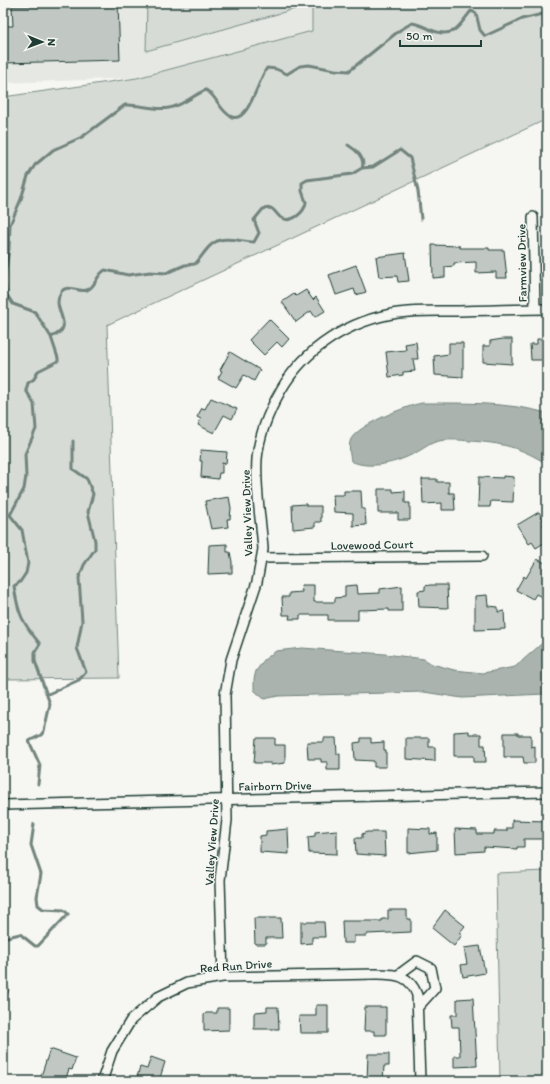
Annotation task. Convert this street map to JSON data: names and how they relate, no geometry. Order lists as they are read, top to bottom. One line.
{"streets":{"street":["Farmview Drive","Valley View Drive","Lovewood Court","Fairborn Drive","Red Run Drive"]},"crossings":[["Farmview Drive","Valley View Drive"],["Valley View Drive","Lovewood Court"],["Valley View Drive","Fairborn Drive"],["Valley View Drive","Red Run Drive"]],"scale_bar":"50 m","north":"right"}
